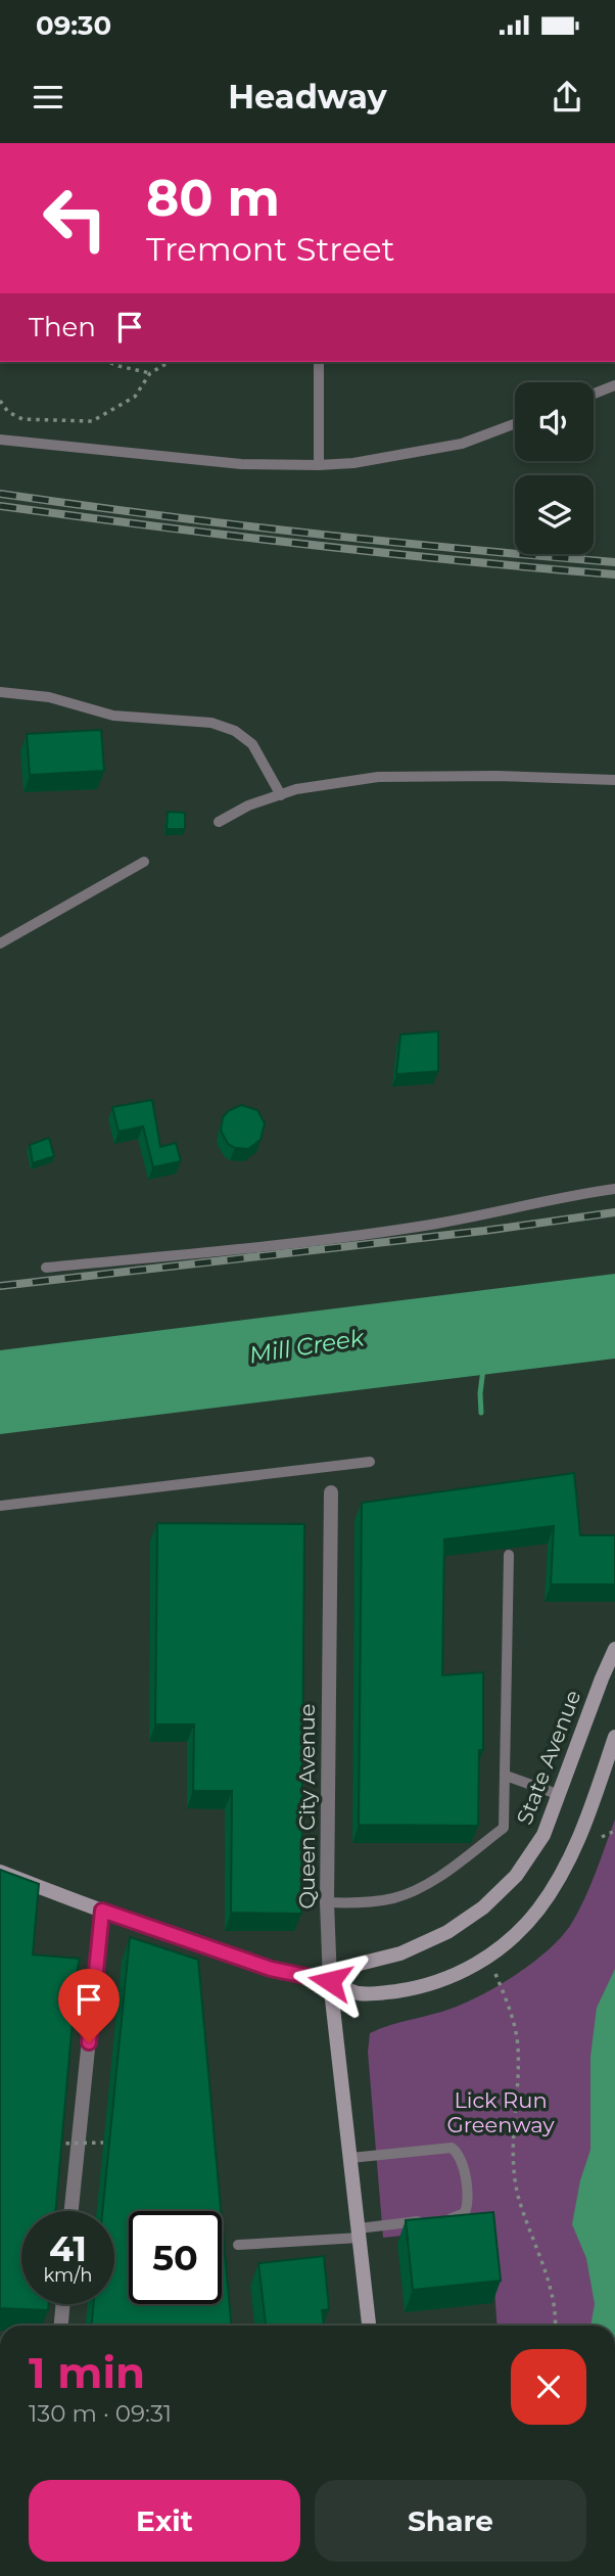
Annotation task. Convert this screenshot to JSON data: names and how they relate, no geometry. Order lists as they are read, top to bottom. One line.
{"streets":{"main road":["State Avenue","Queen City Avenue"]},"crossings":[["State Avenue","Queen City Avenue"]],"water":["Mill Creek"],"parks":["Lick Run Greenway"],"page":{"status":"09:30","header":"Headway","turn":["80 m","Tremont Street"],"then":"Then","speed":"41 km/h","limit":"50","heading":["1 min","130 m · 09:31"],"buttons":["Exit","Share"]}}
